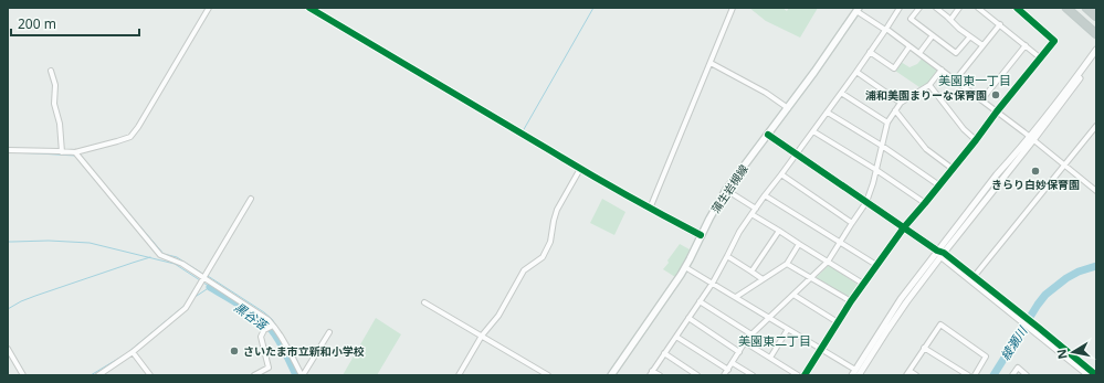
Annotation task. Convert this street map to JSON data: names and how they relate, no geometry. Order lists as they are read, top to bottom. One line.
{"streets":{"main road":["蒲生岩槻線"]},"districts":["美園東一丁目","美園東二丁目"],"water":["黒谷落","綾瀬川"],"places":["浦和美園まりーな保育園","きらり白妙保育園","さいたま市立新和小学校"],"scale_bar":"200 m","north":"left"}
